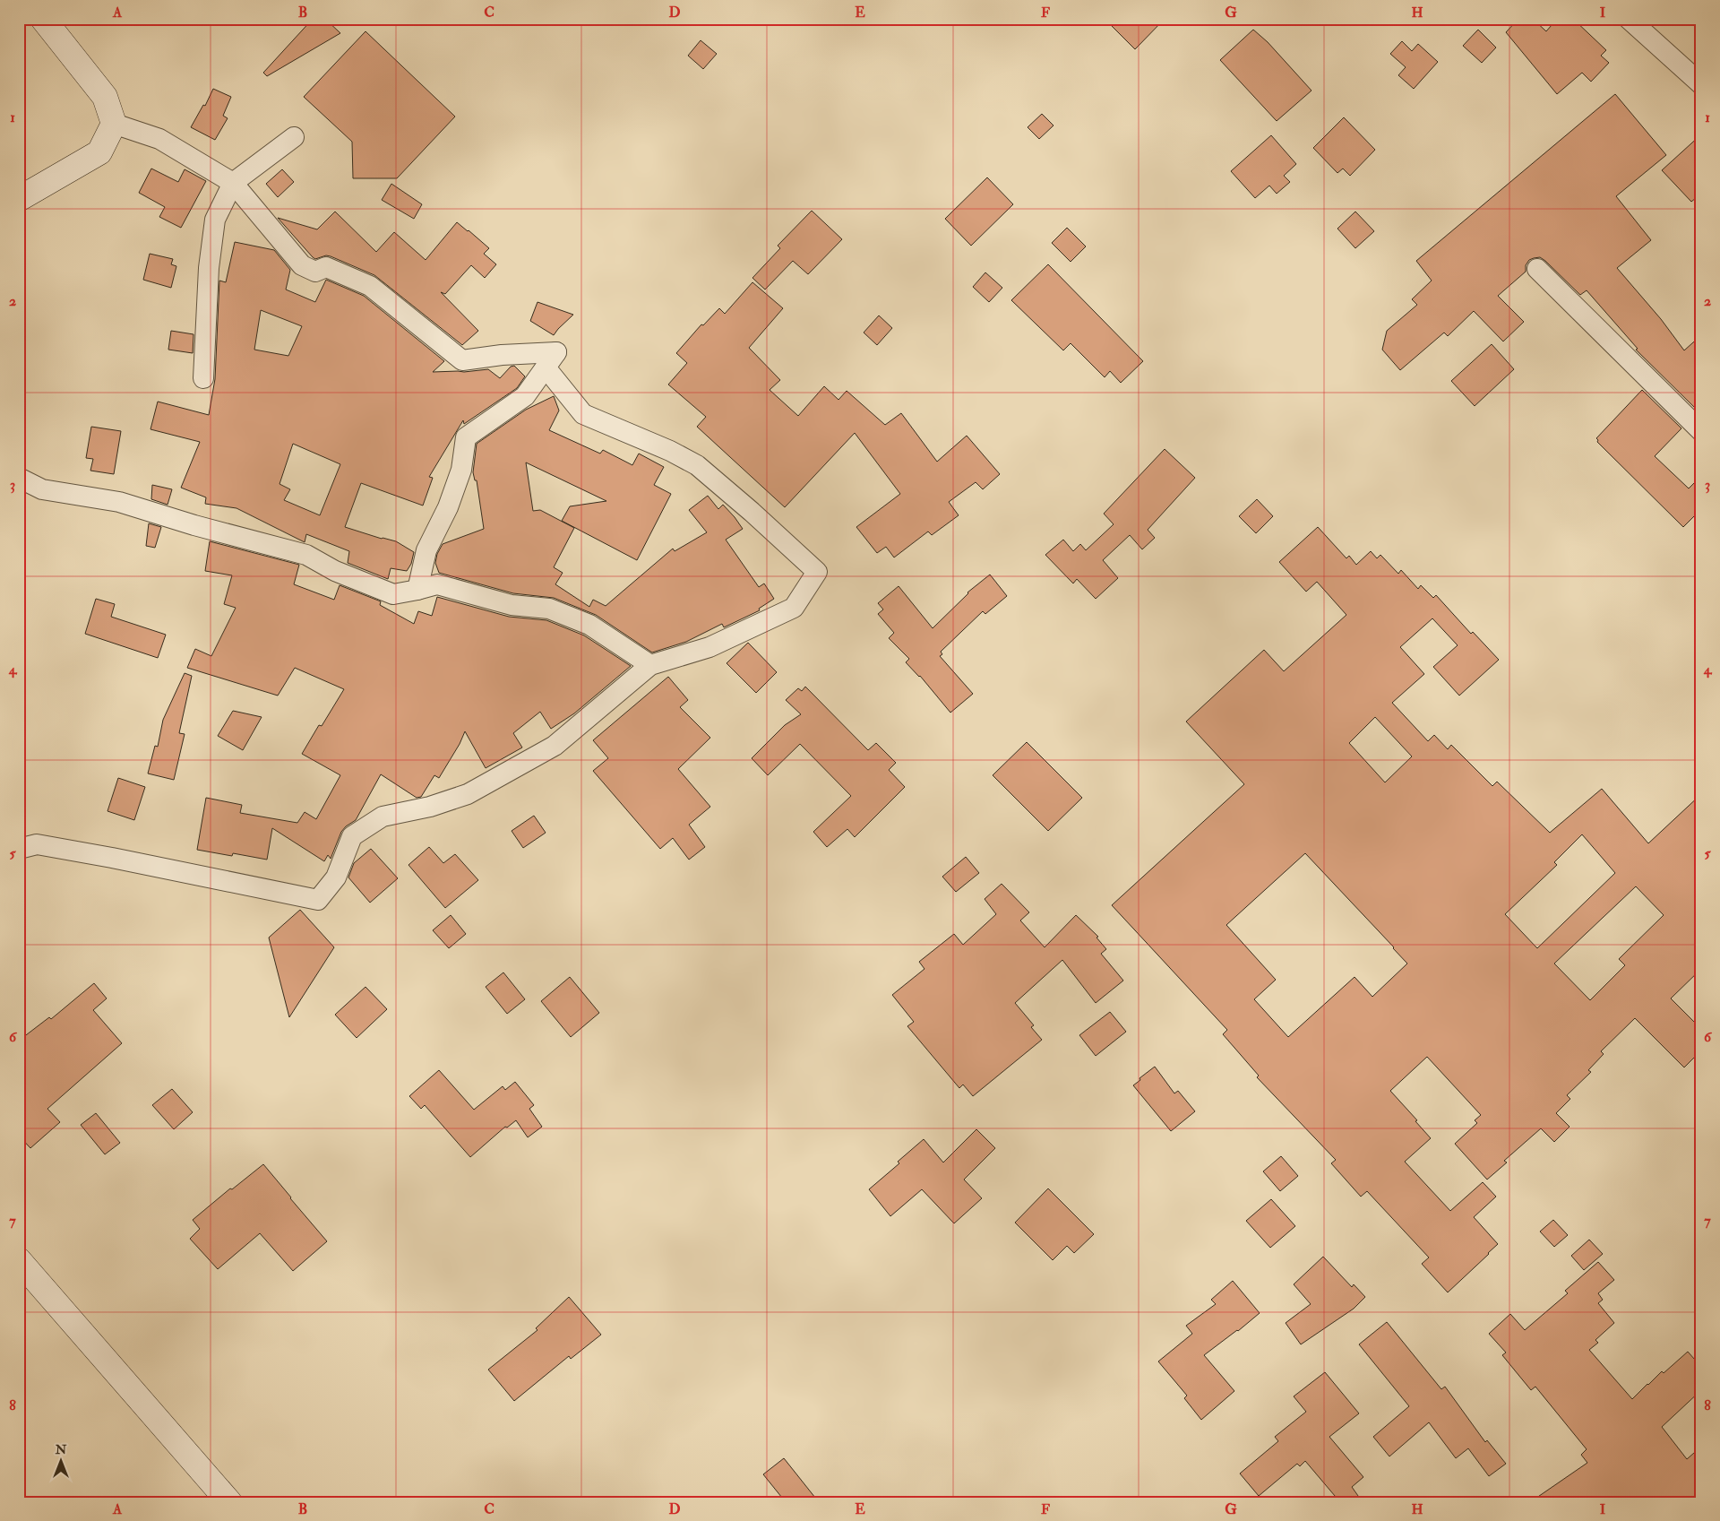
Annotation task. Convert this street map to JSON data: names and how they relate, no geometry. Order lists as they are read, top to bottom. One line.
{"north":"top","grid":{"columns":["A","B","C","D","E","F","G","H","I"],"rows":["1","2","3","4","5","6","7","8"]}}
